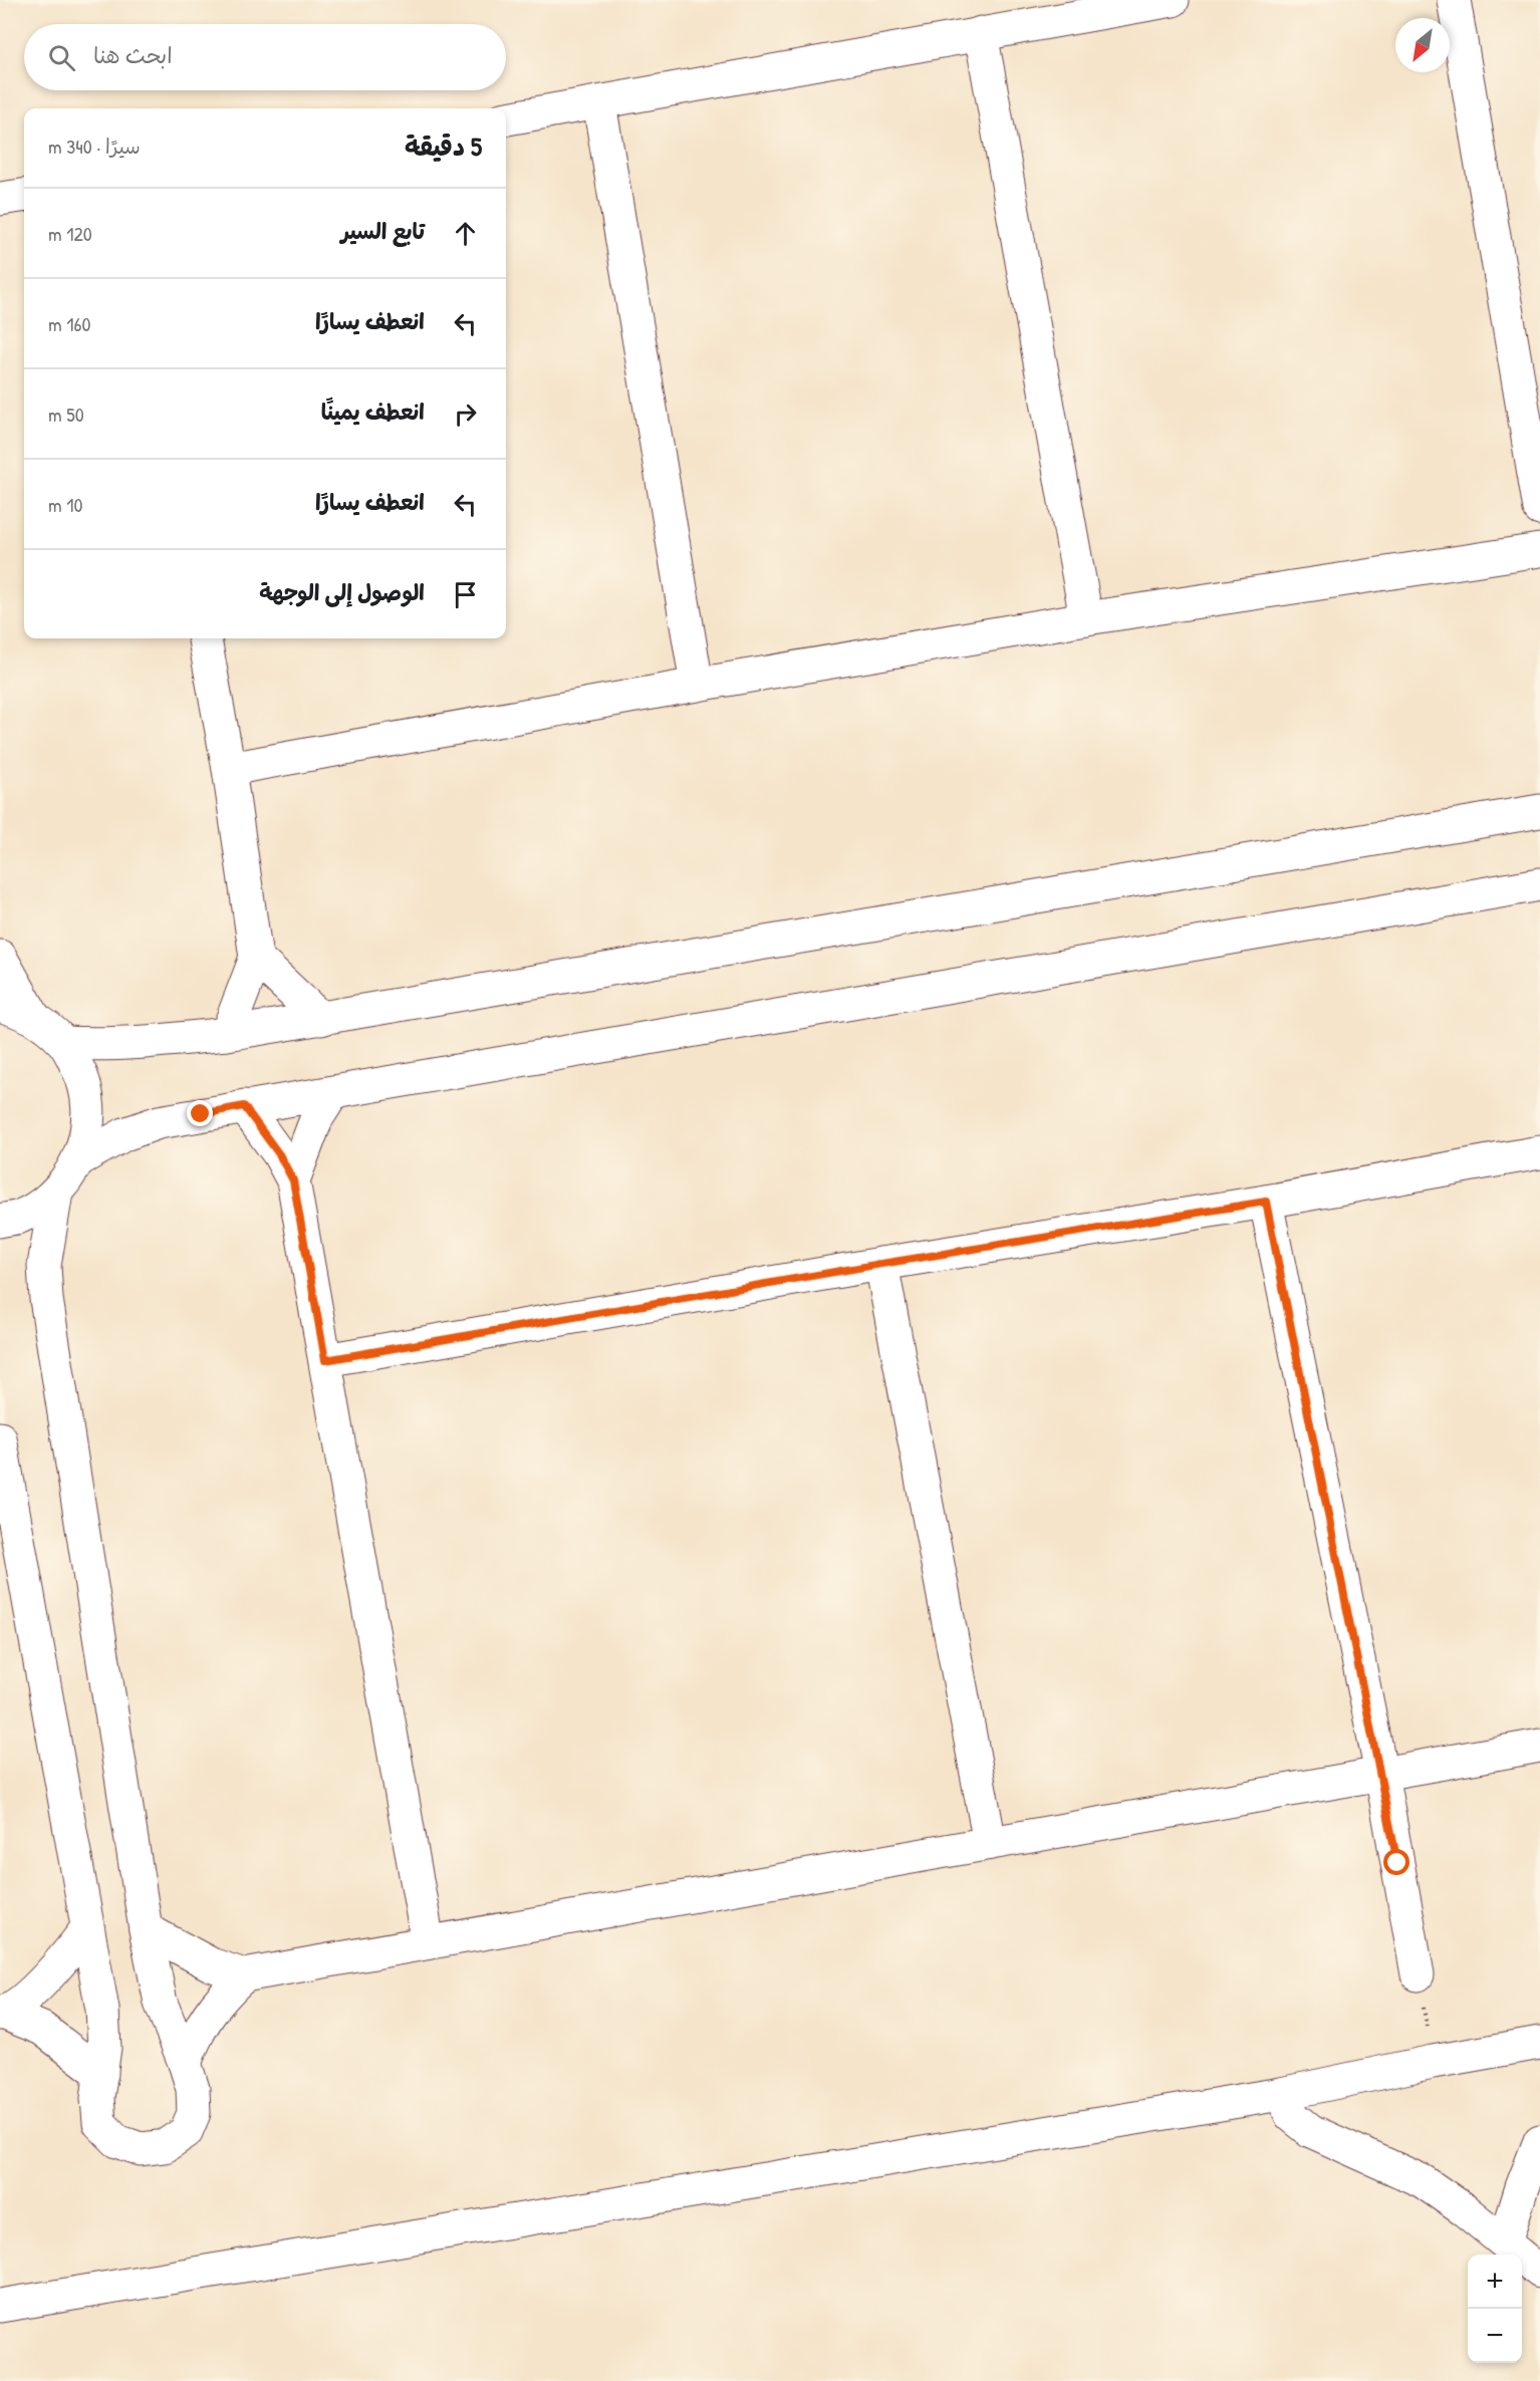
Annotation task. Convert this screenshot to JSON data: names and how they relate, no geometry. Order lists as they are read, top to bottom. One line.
{"north":"bottom left","page":{"search":"ابحث هنا","heading":["5 دقيقة","سيرًا · 340 m"],"list":[["تابع السير","120 m"],["انعطف يسارًا","160 m"],["انعطف يمينًا","50 m"],["انعطف يسارًا","10 m"],"الوصول إلى الوجهة"],"map_buttons":["+","−"]}}
